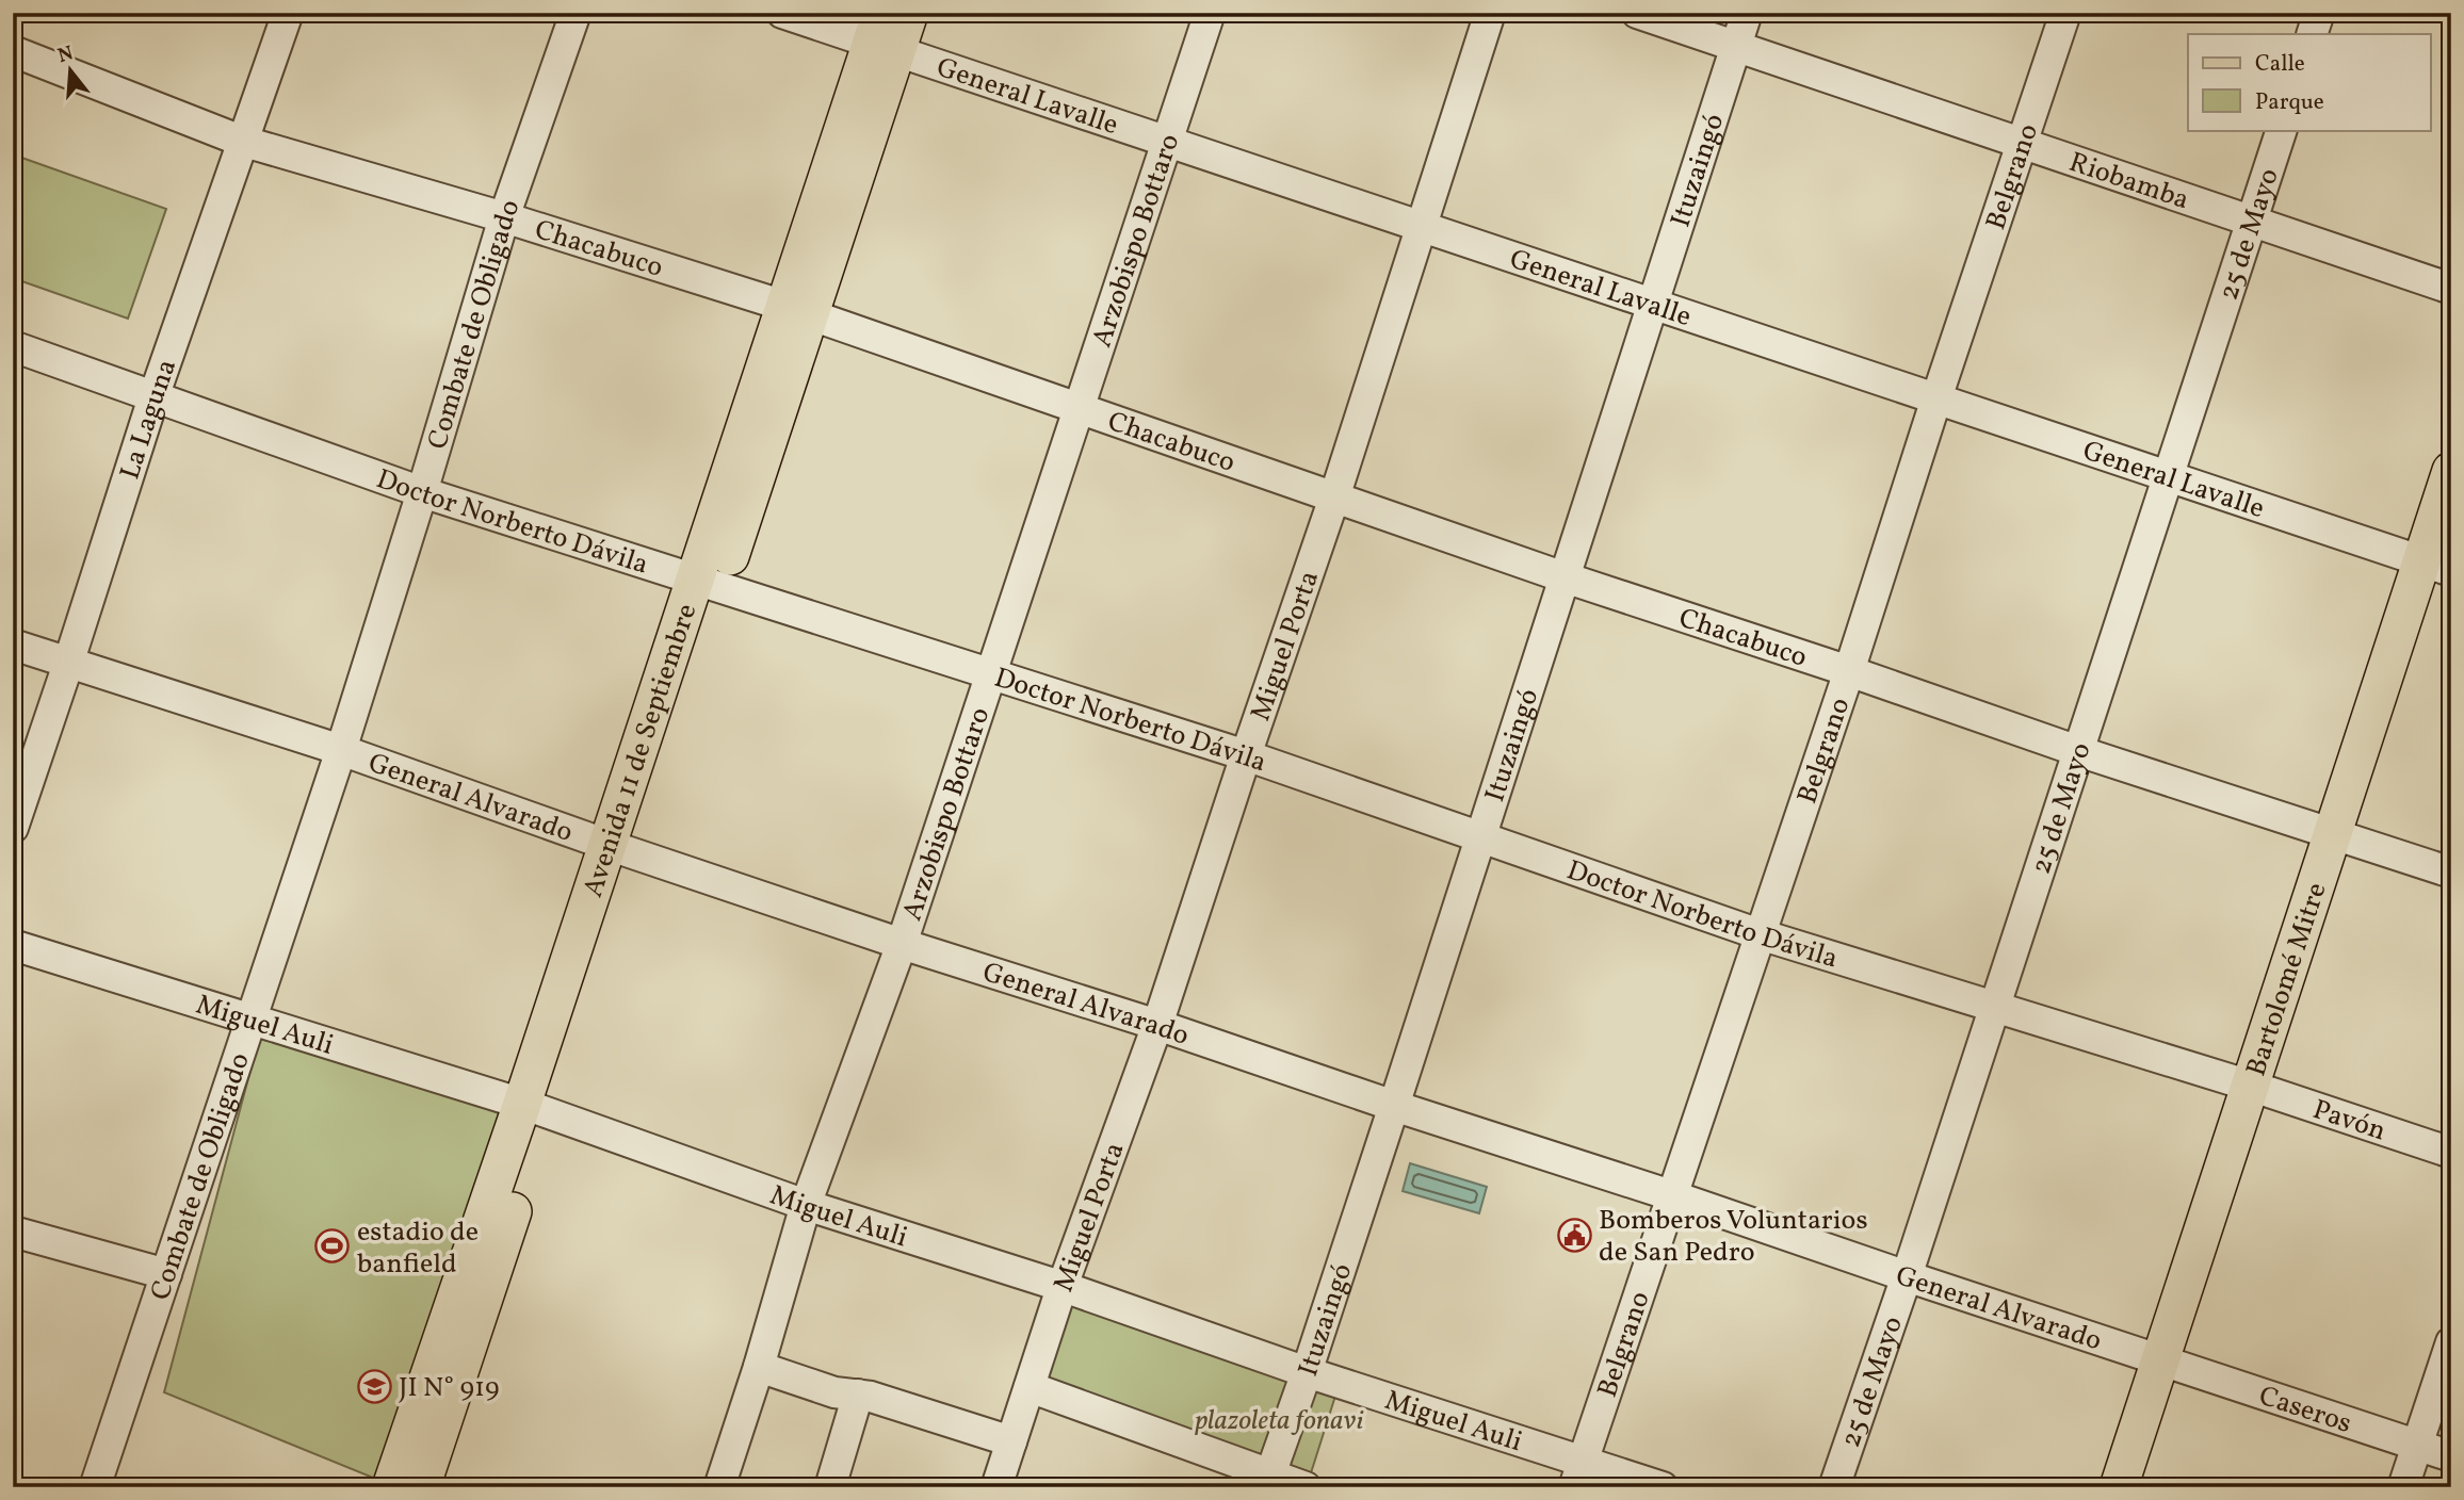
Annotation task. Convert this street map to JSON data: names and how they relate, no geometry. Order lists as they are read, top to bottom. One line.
{"streets":{"main road":["Avenida 11 de Septiembre","Bartolomé Mitre"],"street":["General Lavalle","Ituzaingó","Belgrano","Riobamba","25 de Mayo","Arzobispo Bottaro","Chacabuco","Combate de Obligado","La Laguna","Doctor Norberto Dávila","Miguel Porta","General Alvarado","Miguel Auli","Pavón","Caseros"]},"crossings":[["General Lavalle","Ituzaingó"],["General Lavalle","Belgrano"],["General Lavalle","25 de Mayo"],["General Lavalle","Arzobispo Bottaro"],["General Lavalle","Miguel Porta"],["General Lavalle","Avenida 11 de Septiembre"],["General Lavalle","Bartolomé Mitre"],["Ituzaingó","Riobamba"],["Ituzaingó","Chacabuco"],["Ituzaingó","Doctor Norberto Dávila"],["Ituzaingó","General Alvarado"],["Ituzaingó","Miguel Auli"],["Belgrano","Riobamba"],["Belgrano","Chacabuco"],["Belgrano","Doctor Norberto Dávila"],["Belgrano","General Alvarado"],["Belgrano","Miguel Auli"],["Riobamba","25 de Mayo"],["25 de Mayo","Chacabuco"],["25 de Mayo","Doctor Norberto Dávila"],["25 de Mayo","General Alvarado"],["Arzobispo Bottaro","Chacabuco"],["Arzobispo Bottaro","Doctor Norberto Dávila"],["Arzobispo Bottaro","General Alvarado"],["Arzobispo Bottaro","Miguel Auli"],["Chacabuco","Combate de Obligado"],["Chacabuco","La Laguna"],["Chacabuco","Miguel Porta"],["Chacabuco","Avenida 11 de Septiembre"],["Chacabuco","Bartolomé Mitre"],["Combate de Obligado","Doctor Norberto Dávila"],["Combate de Obligado","General Alvarado"],["Combate de Obligado","Miguel Auli"],["La Laguna","Doctor Norberto Dávila"],["La Laguna","General Alvarado"],["Doctor Norberto Dávila","Miguel Porta"],["Doctor Norberto Dávila","Avenida 11 de Septiembre"],["Doctor Norberto Dávila","Bartolomé Mitre"],["Doctor Norberto Dávila","Pavón"],["Miguel Porta","General Alvarado"],["Miguel Porta","Miguel Auli"],["Avenida 11 de Septiembre","General Alvarado"],["Avenida 11 de Septiembre","Miguel Auli"],["General Alvarado","Bartolomé Mitre"],["General Alvarado","Caseros"],["Bartolomé Mitre","Pavón"],["Bartolomé Mitre","Caseros"]],"parks":["plazoleta fonavi"],"places":{"public building":["Bomberos Voluntarios de San Pedro"],"sports":["estadio de banfield"],"school or university":["JI N° 919"]},"legend":["Calle","Parque"],"north":"top"}
